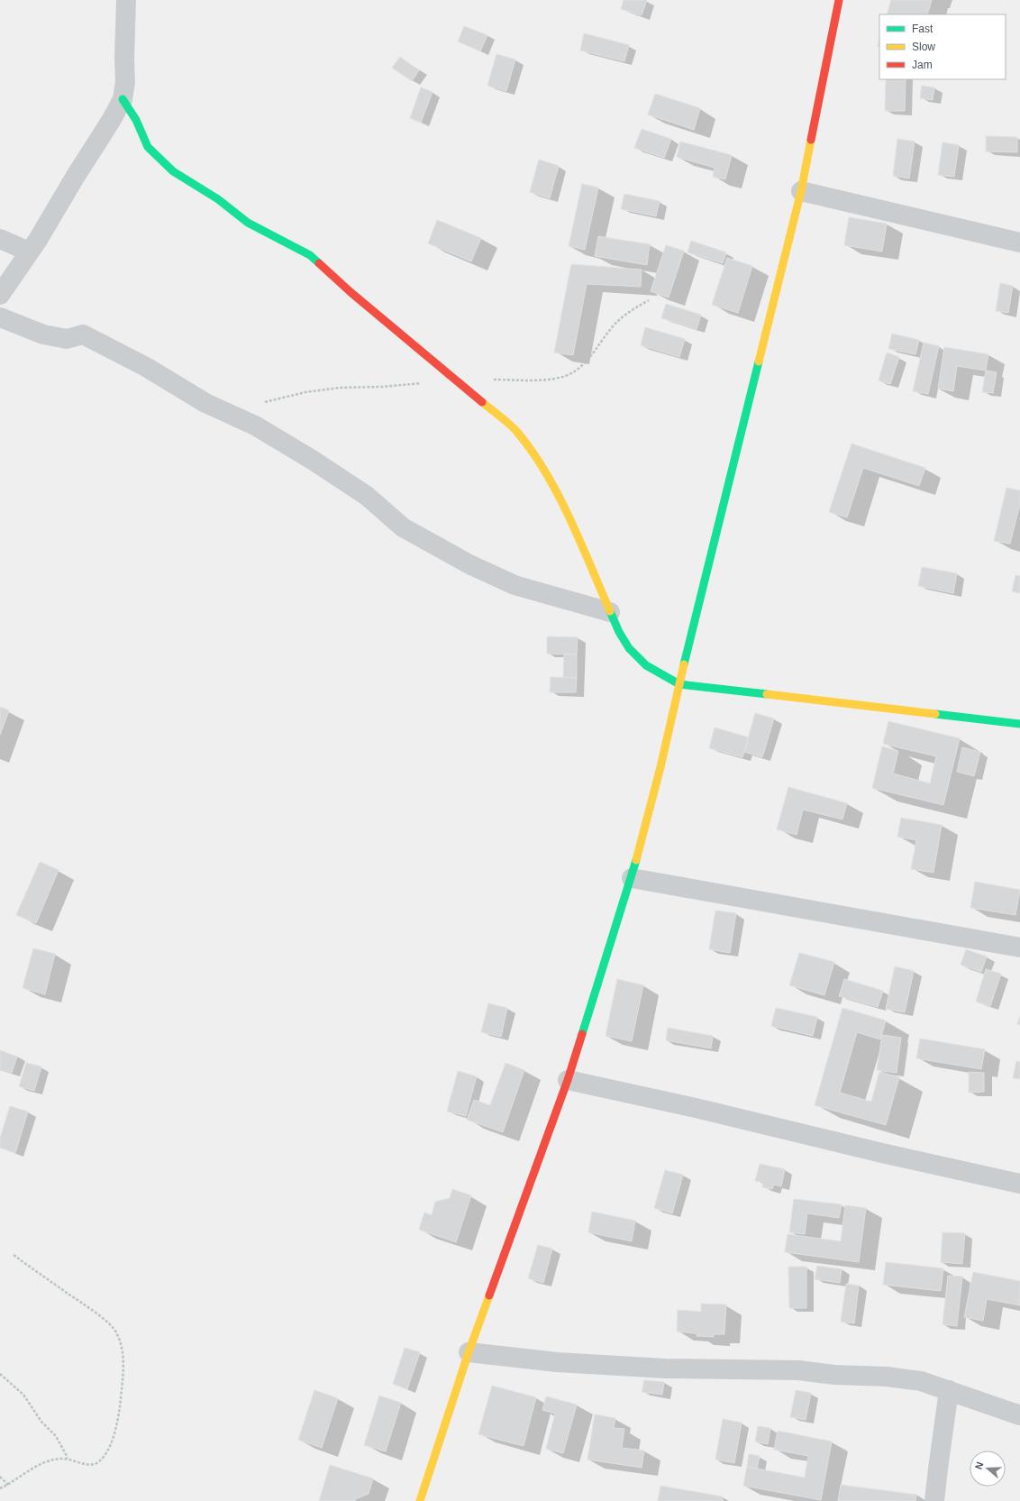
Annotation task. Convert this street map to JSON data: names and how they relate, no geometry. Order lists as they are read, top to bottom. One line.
{"legend":["Fast","Slow","Jam"],"north":"left"}
